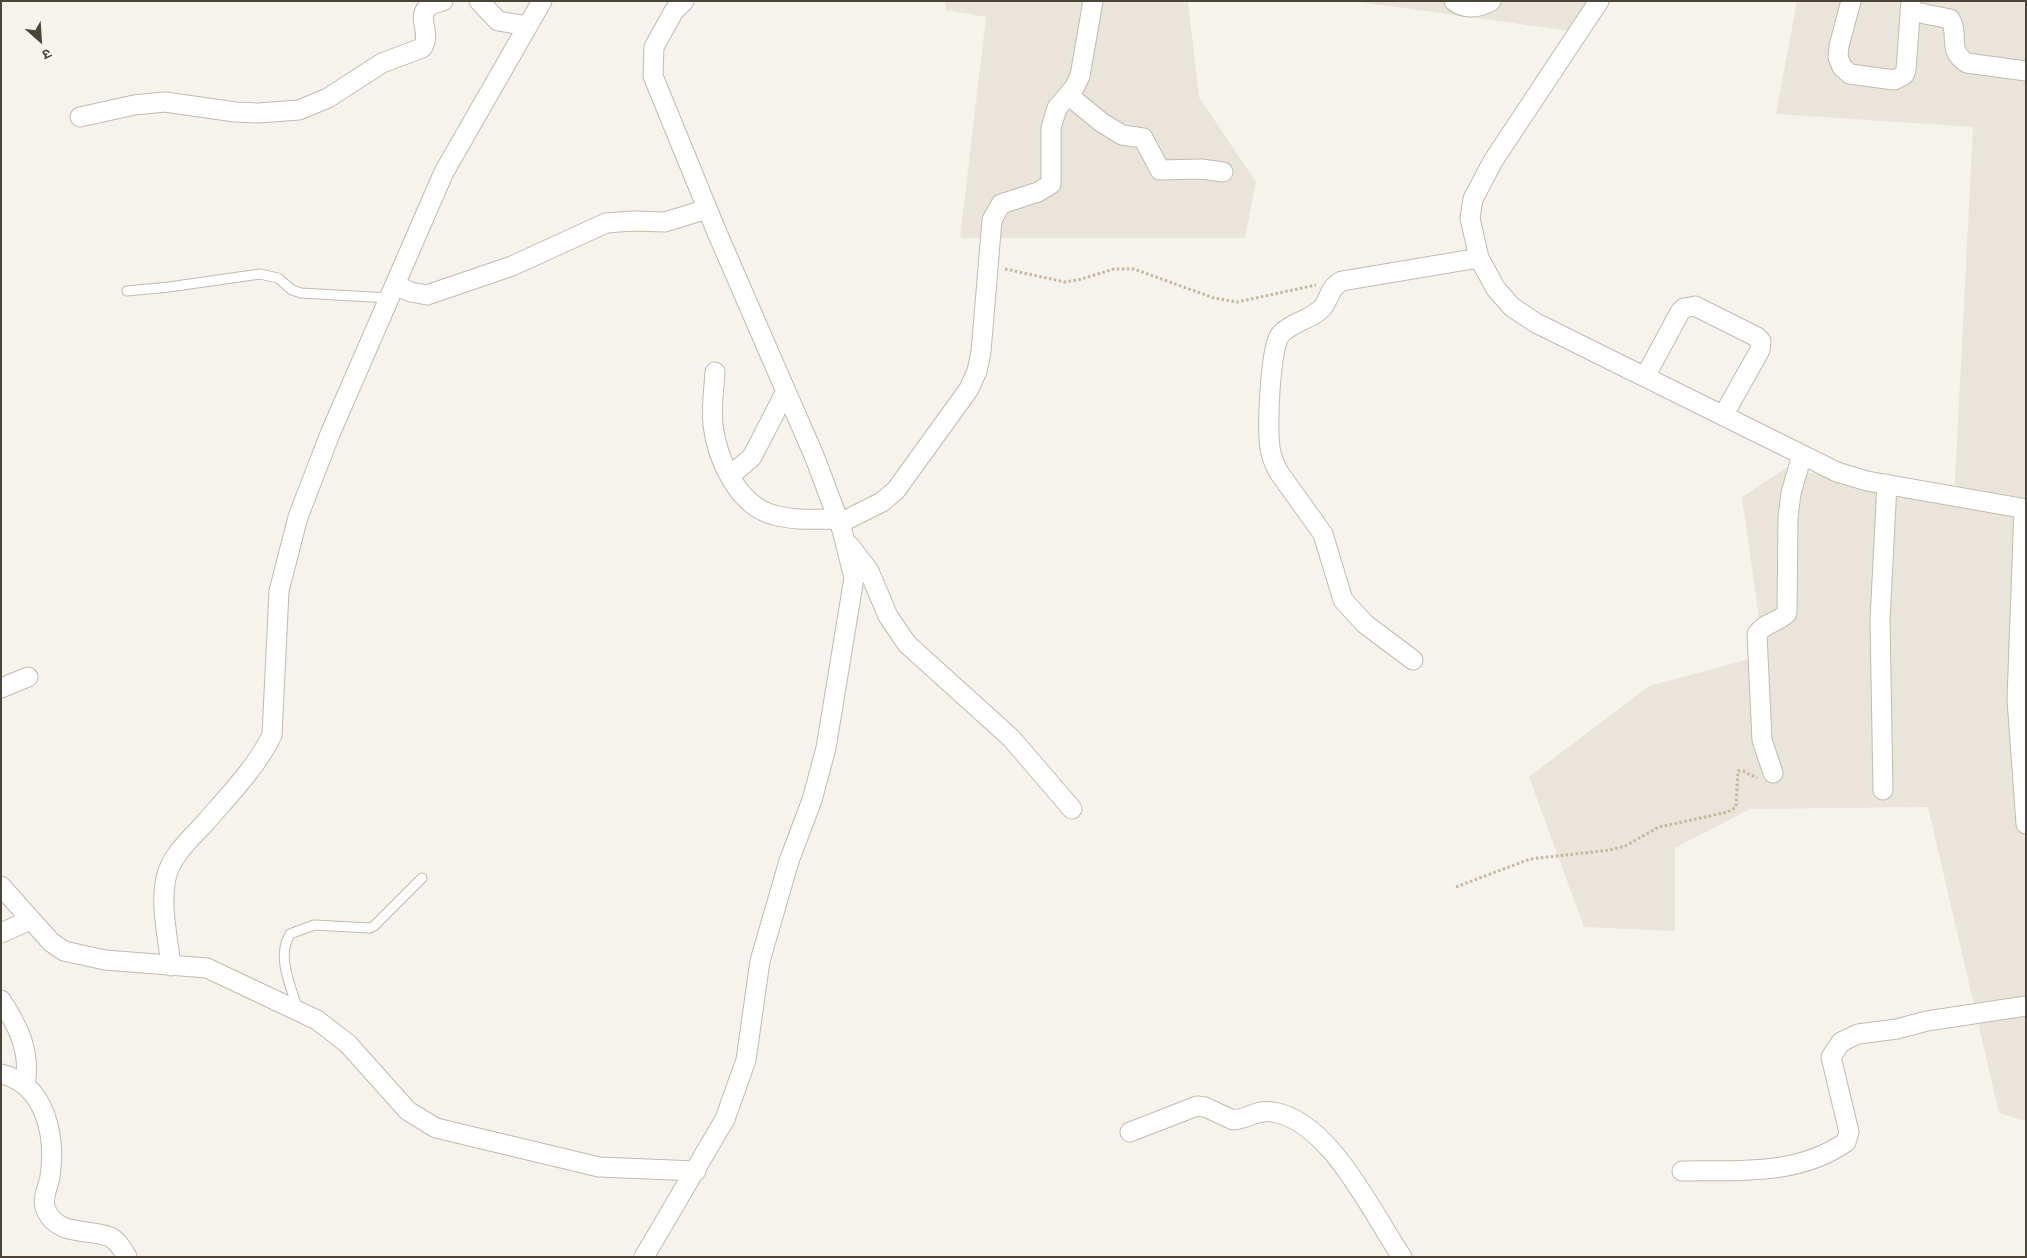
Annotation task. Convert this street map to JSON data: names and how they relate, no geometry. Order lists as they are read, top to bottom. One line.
{"north":"bottom right"}
